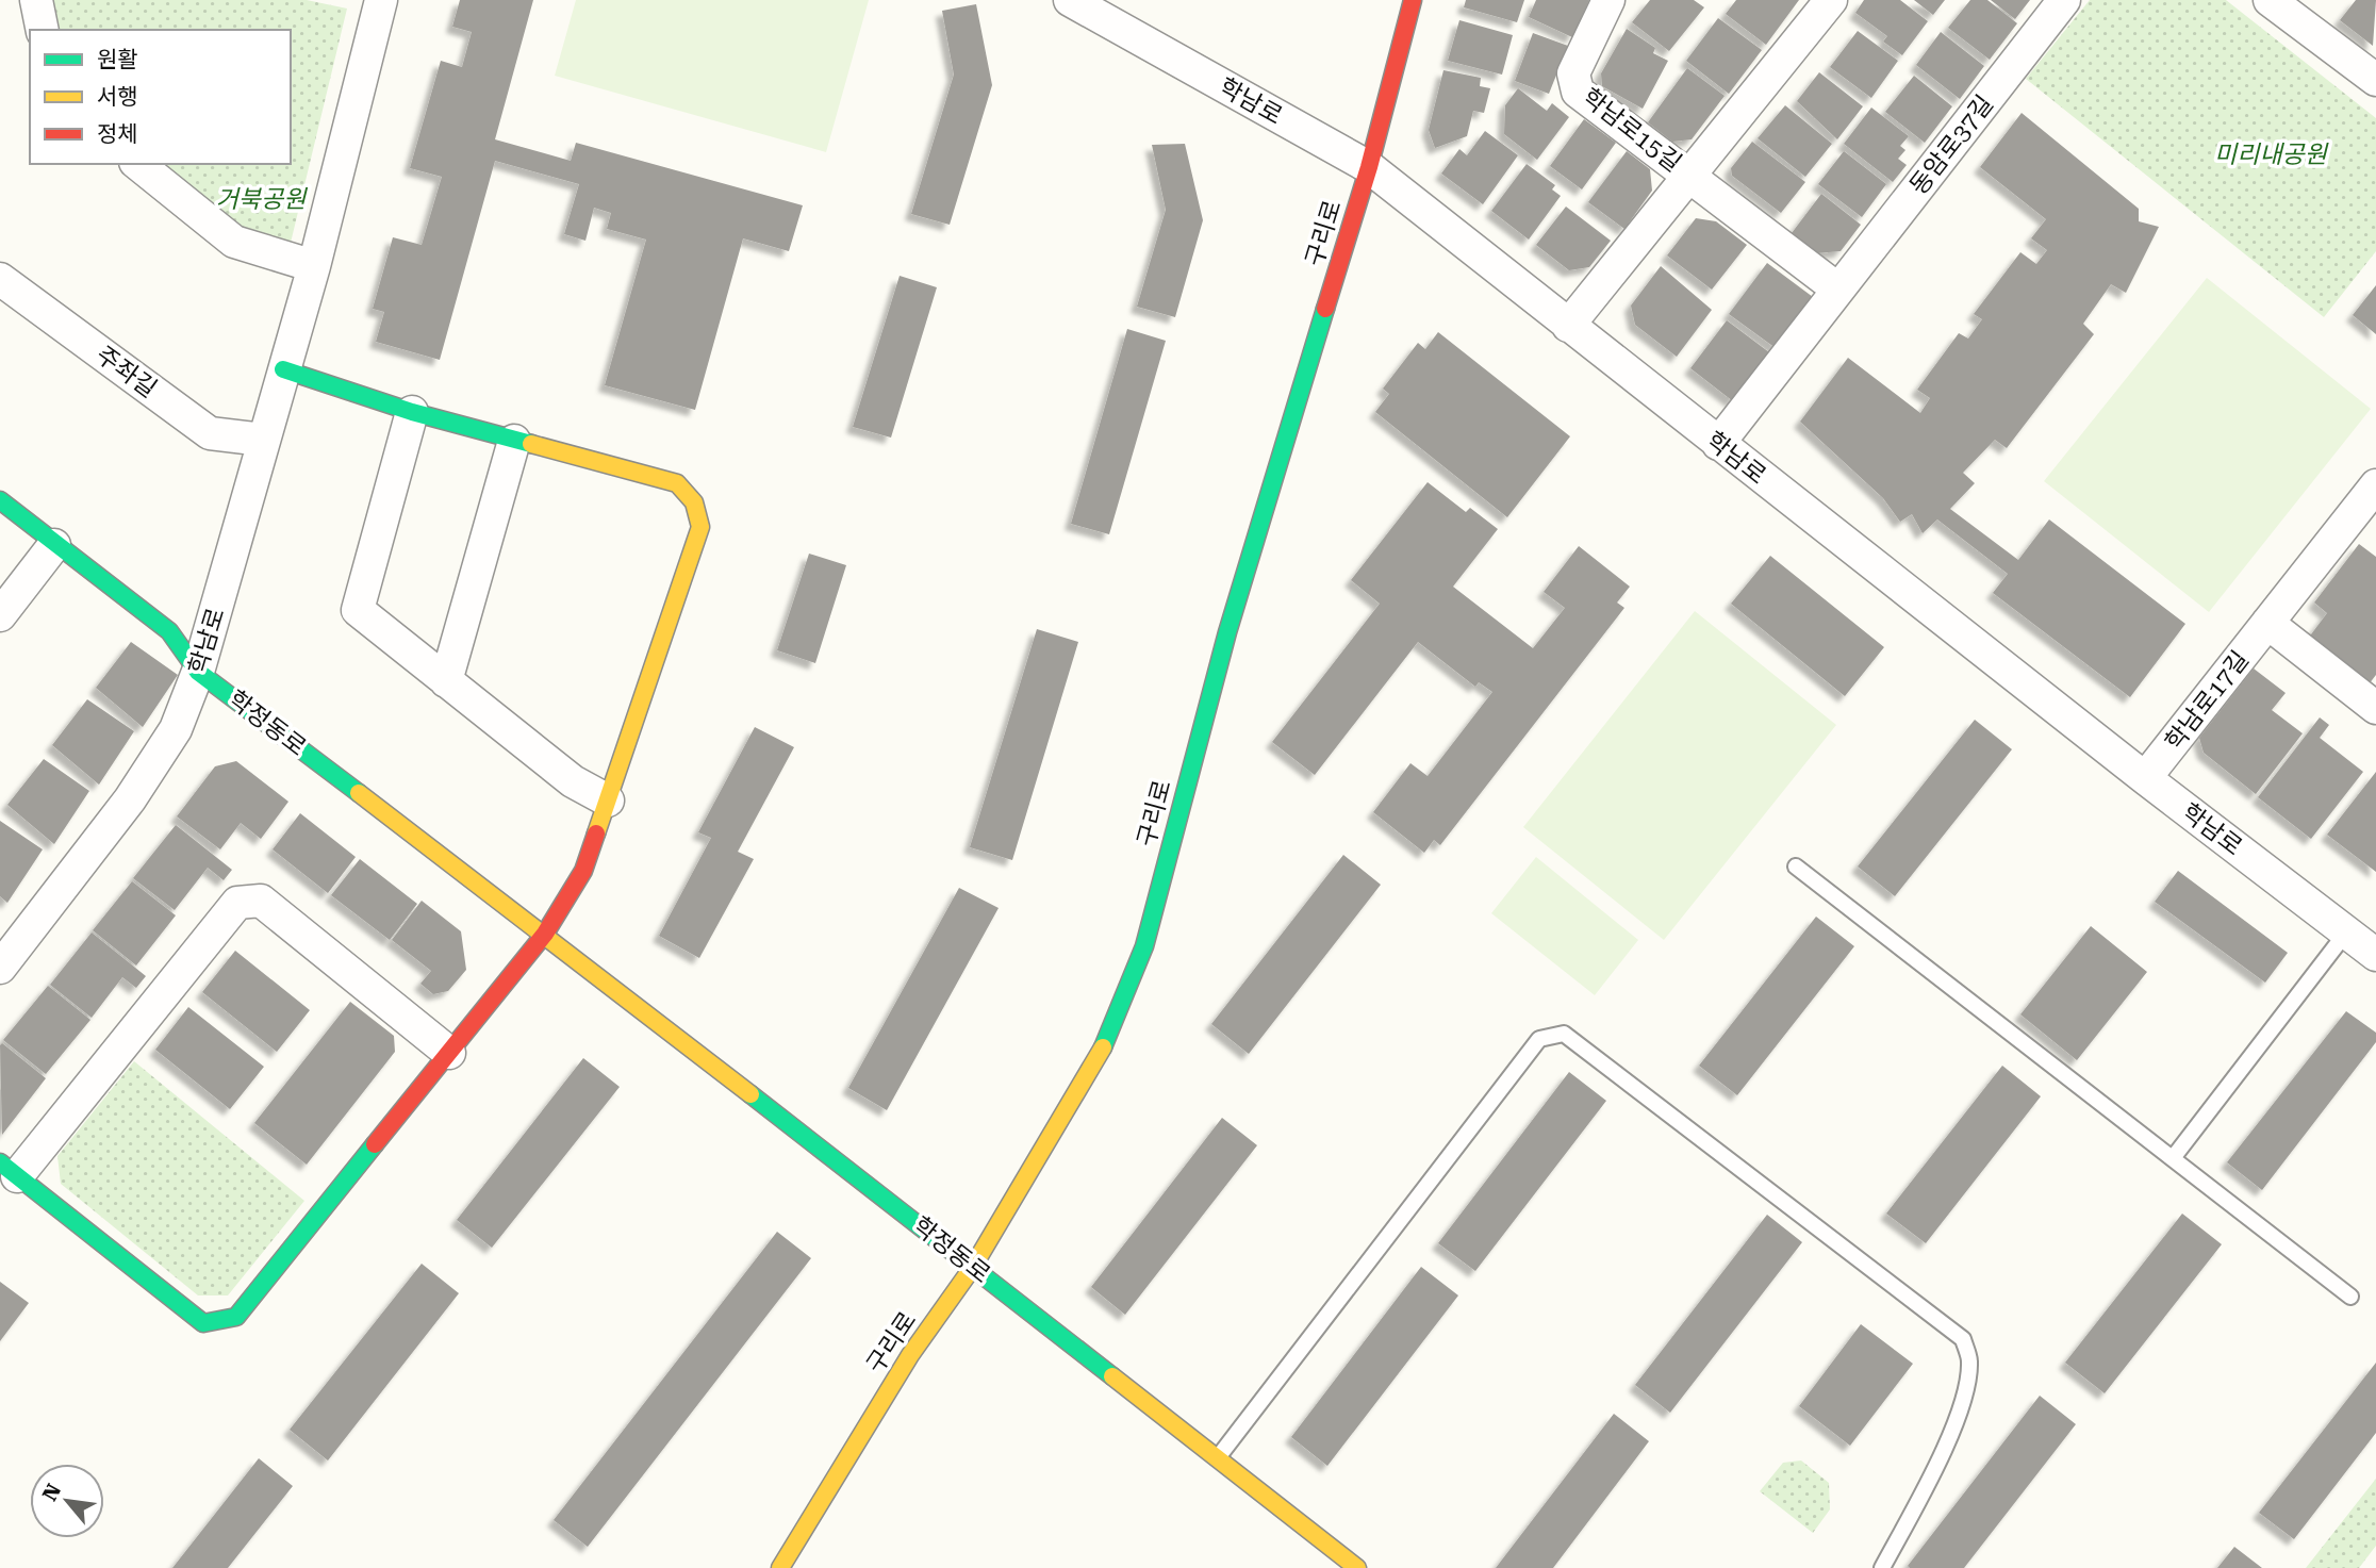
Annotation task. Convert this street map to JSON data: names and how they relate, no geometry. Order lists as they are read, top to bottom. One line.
{"streets":{"street":["학남로","학남로15길","동암로37길","구리로","주좌길","학남로17길","학정동로"]},"crossings":[["학남로","학남로15길"],["학남로","동암로37길"],["학남로","구리로"],["학남로","주좌길"],["학남로","학남로17길"],["학남로","학정동로"],["구리로","학정동로"]],"parks":["미리내공원","거북공원"],"legend":["원활","서행","정체"],"north":"top left"}
